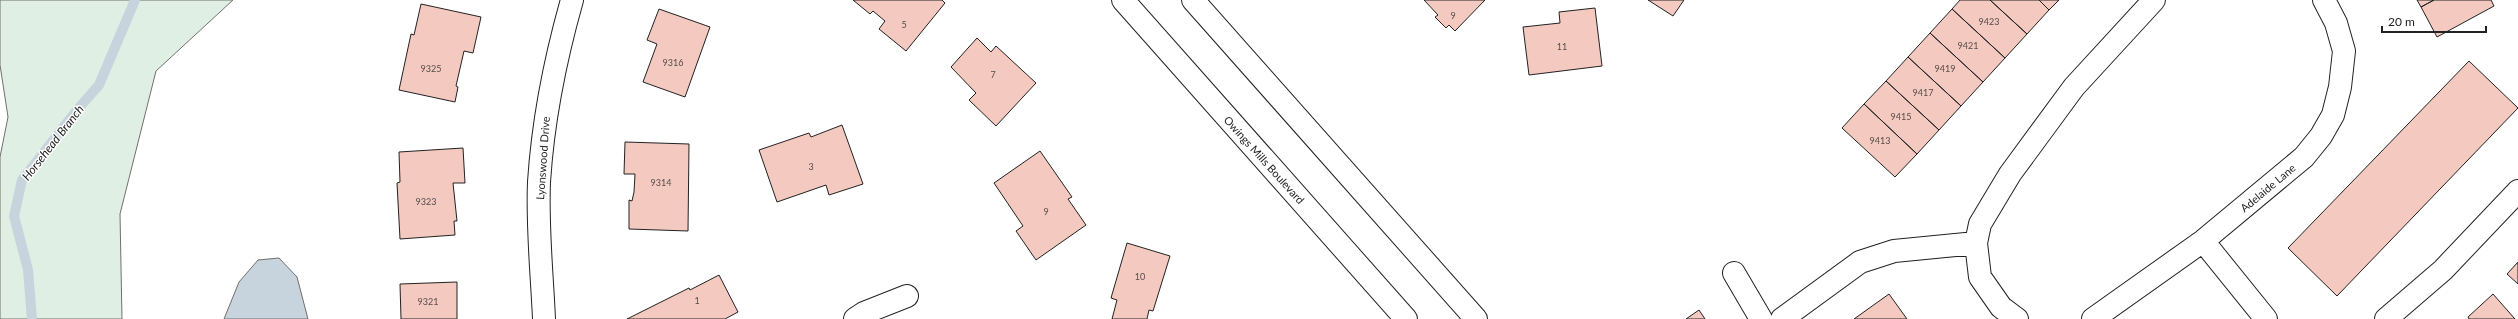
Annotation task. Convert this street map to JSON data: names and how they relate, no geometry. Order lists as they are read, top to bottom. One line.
{"streets":{"street":["Lyonswood Drive","Owings Mills Boulevard","Adelaide Lane"]},"water":["Horsehead Branch"],"house_numbers":["9","9423","5","9421","11","9316","9325","9419","7","9417","9415","9413","3","9314","9323","9","10","1","9321"],"scale_bar":"20 m"}
